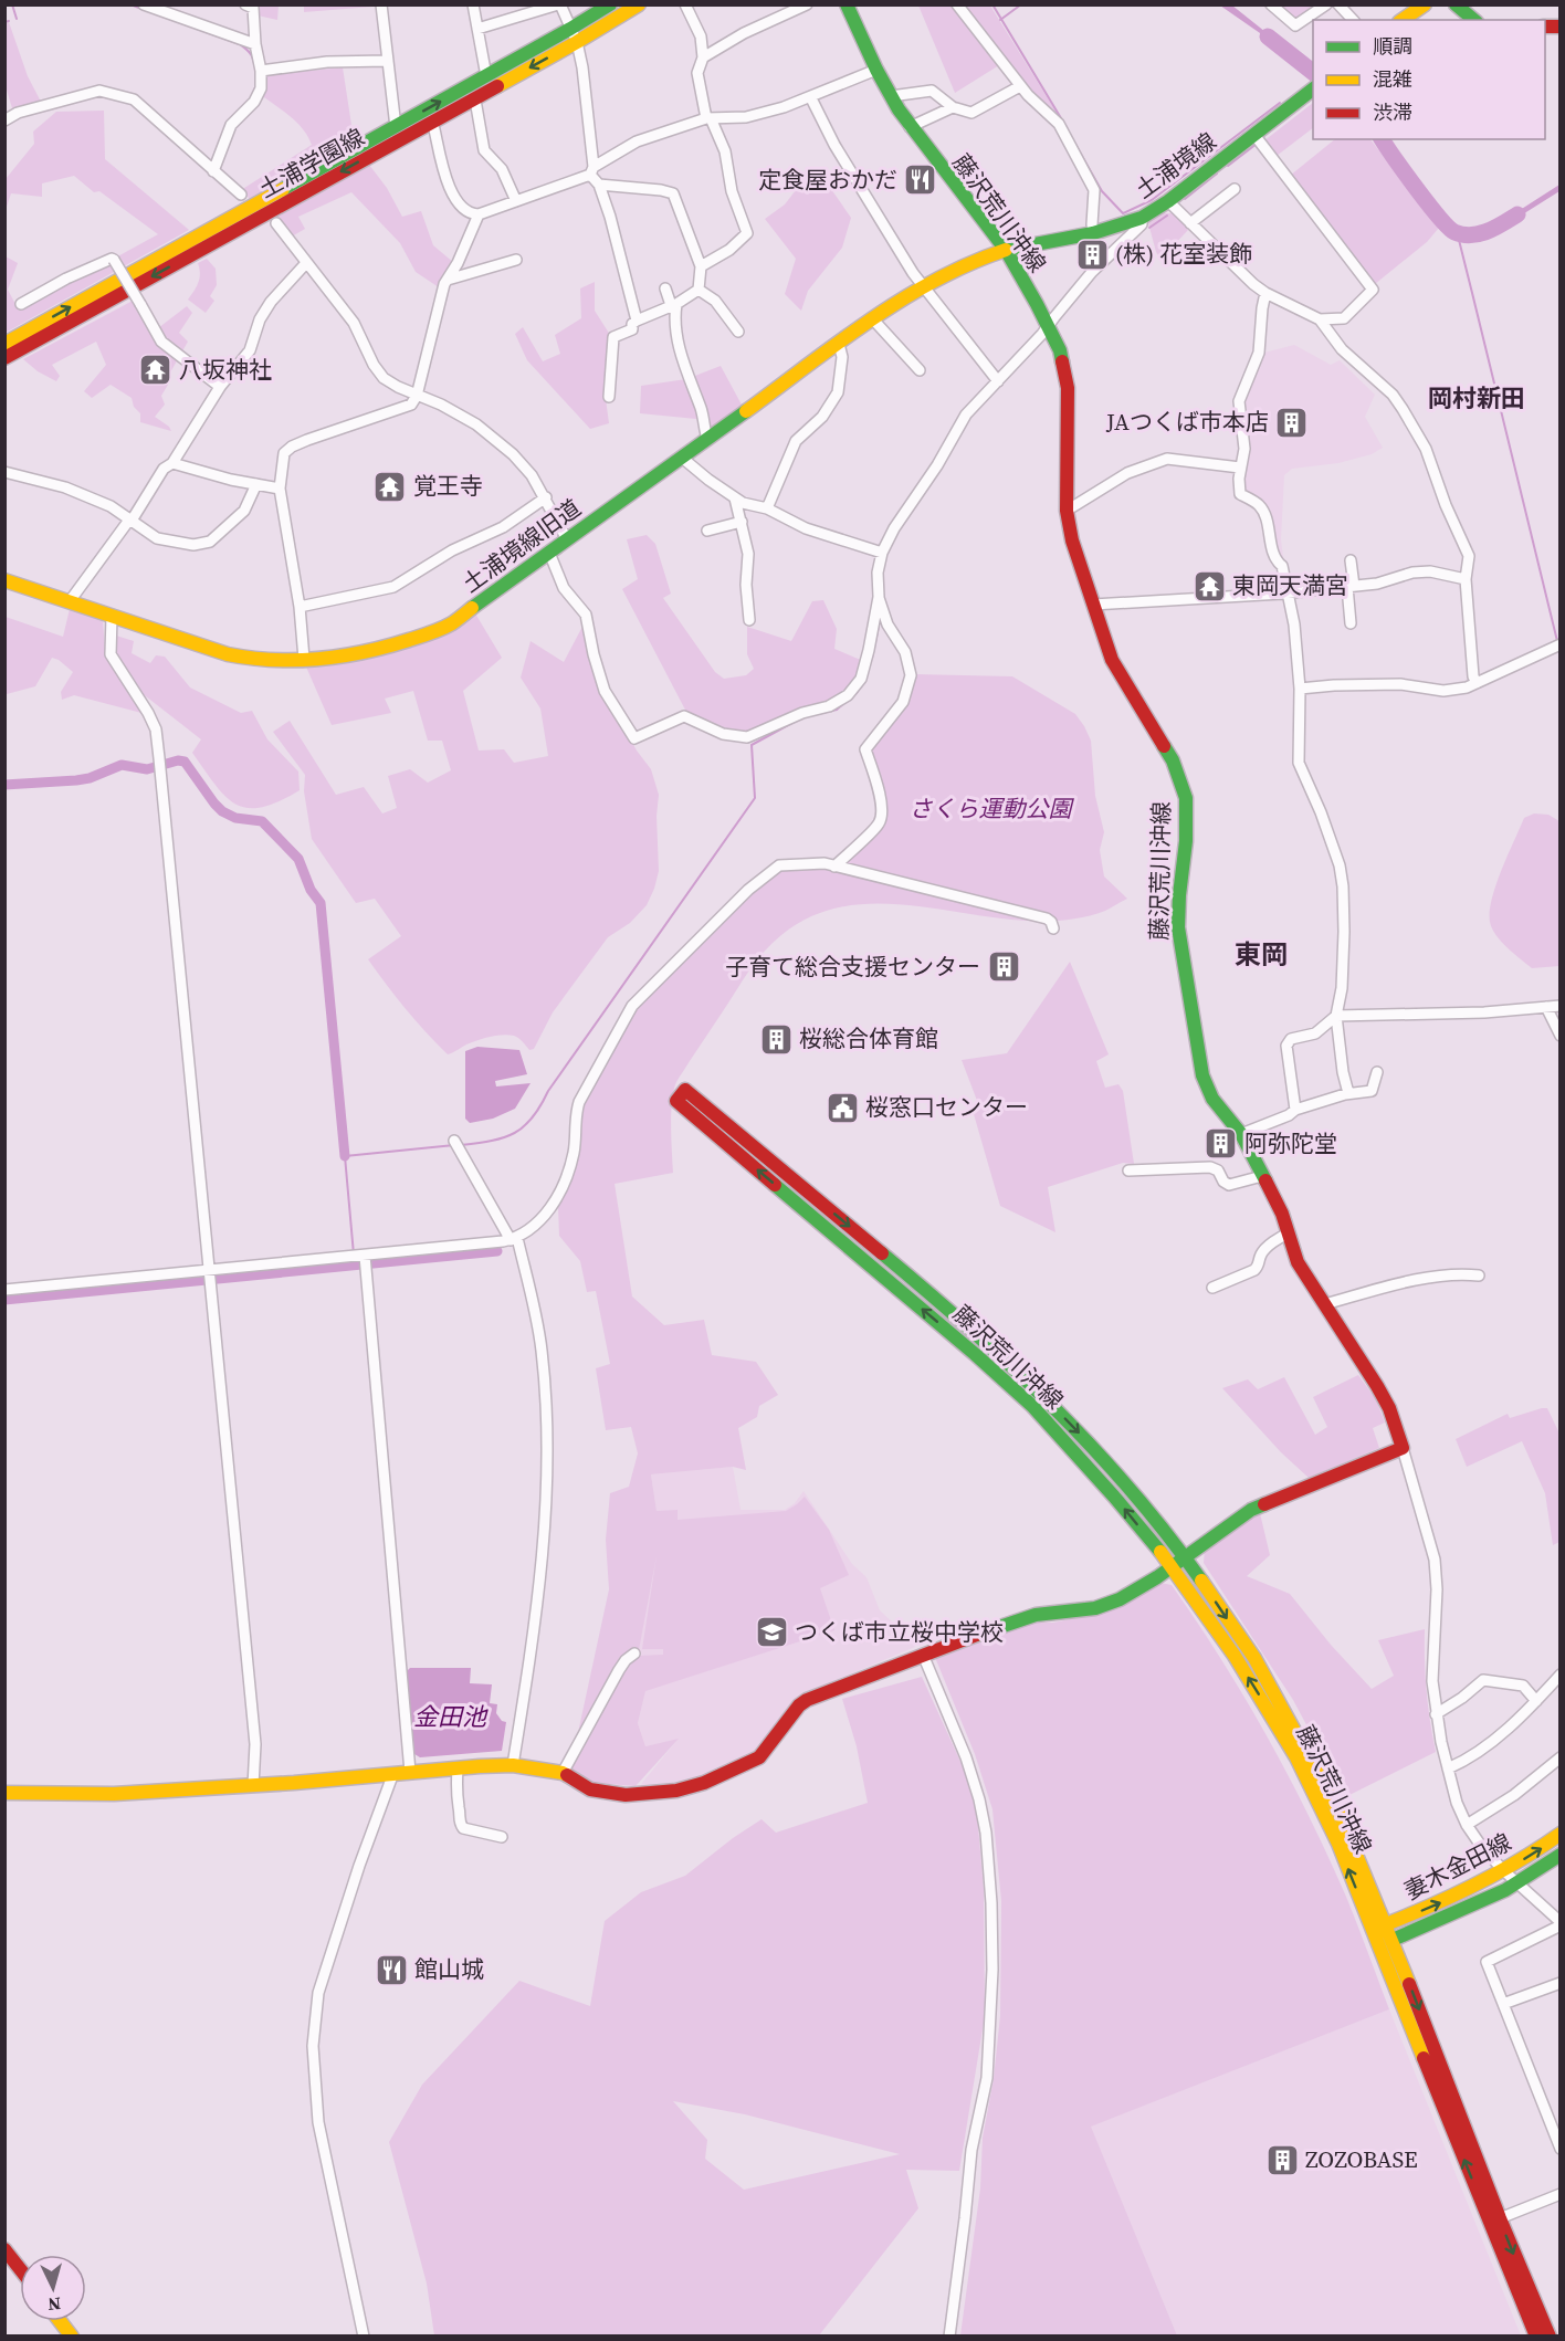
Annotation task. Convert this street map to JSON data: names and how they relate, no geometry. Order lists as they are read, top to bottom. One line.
{"streets":{"main road":["土浦学園線","土浦境線","藤沢荒川沖線","土浦境線旧道","妻木金田線"]},"crossings":[["土浦境線","藤沢荒川沖線"],["土浦境線","土浦境線旧道"],["藤沢荒川沖線","土浦境線旧道"],["藤沢荒川沖線","妻木金田線"]],"districts":["岡村新田","東岡"],"water":["金田池"],"parks":["さくら運動公園"],"places":{"restaurant":["定食屋おかだ","館山城"],"building":["(株) 花室装飾","JAつくば市本店","子育て総合支援センター","桜総合体育館","阿弥陀堂","ZOZOBASE"],"temple":["八坂神社","覚王寺","東岡天満宮"],"public building":["桜窓口センター"],"school or university":["つくば市立桜中学校"]},"legend":["順調","混雑","渋滞"],"north":"bottom"}
